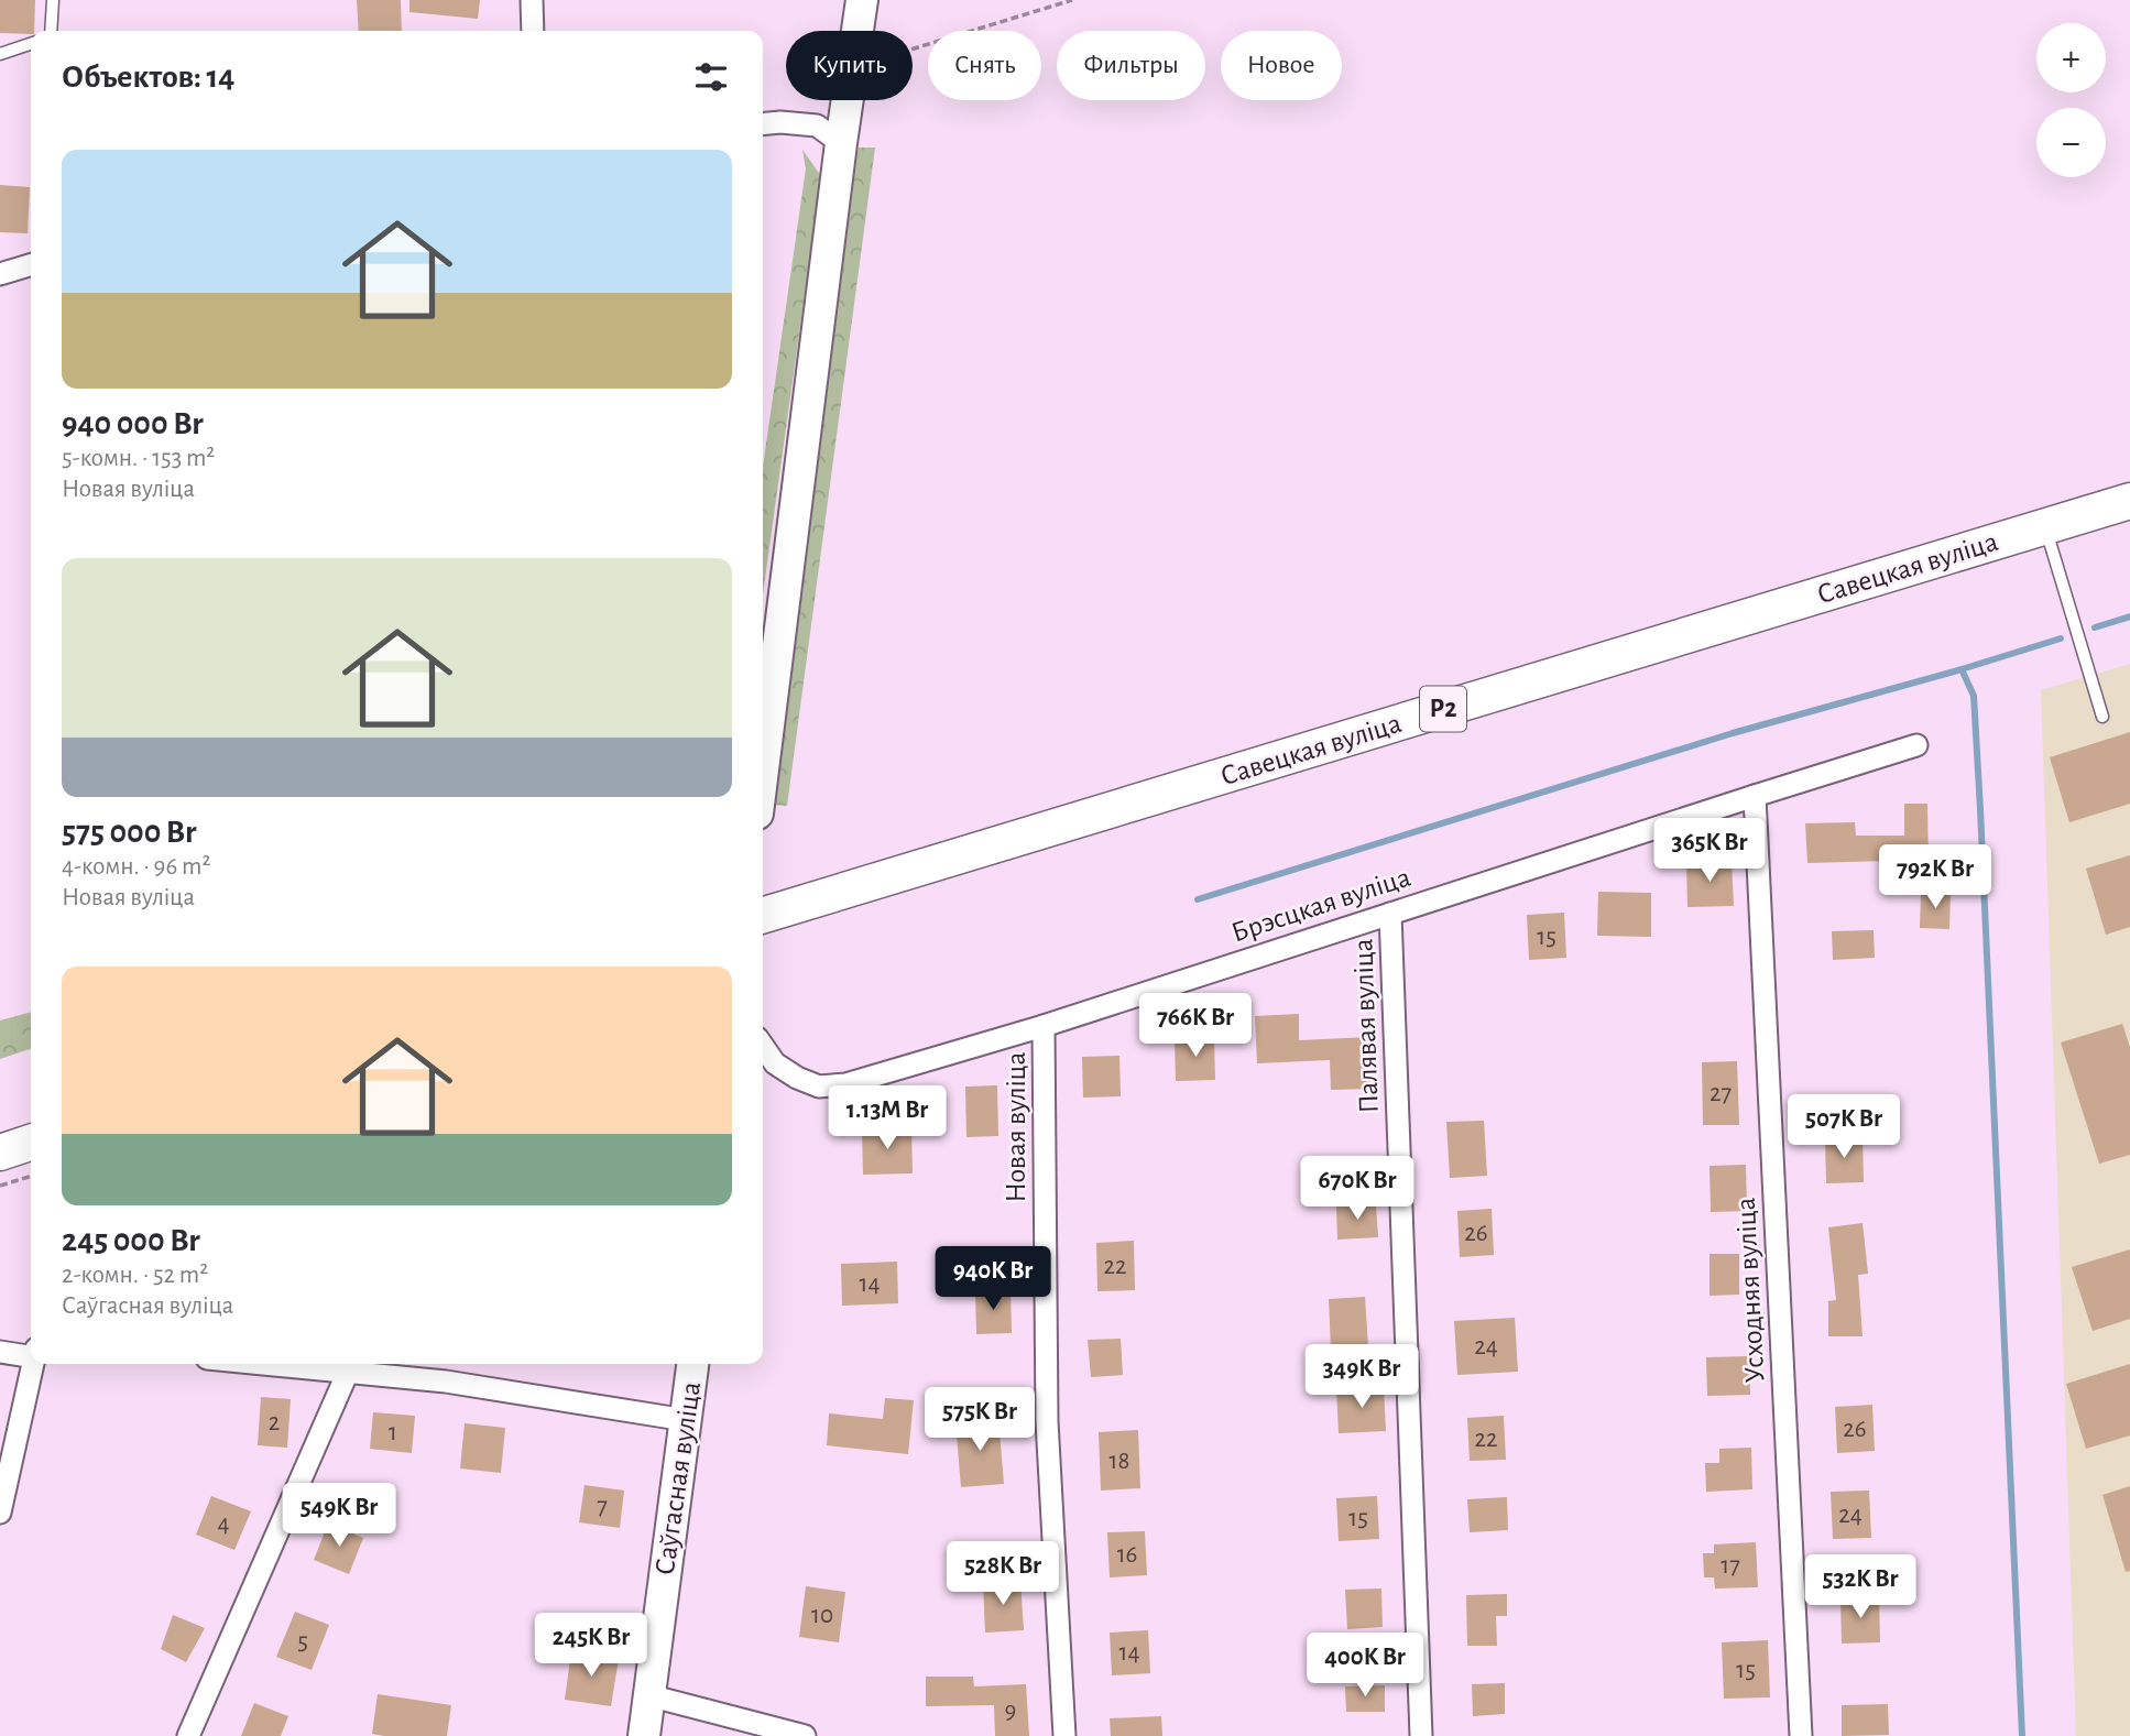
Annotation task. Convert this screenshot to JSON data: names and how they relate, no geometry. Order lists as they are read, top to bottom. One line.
{"streets":{"main road":["Савецкая вуліца","Р2"],"street":["Брэсцкая вуліца","Палявая вуліца","Новая вуліца","Усходняя вуліца","Саўгасная вуліца"]},"crossings":[["Брэсцкая вуліца","Палявая вуліца"],["Брэсцкая вуліца","Новая вуліца"],["Брэсцкая вуліца","Усходняя вуліца"]],"house_numbers":["15","27","26","22","14","24","2","26","1","22","18","7","24","15","4","16","17","10","5","14","15","9"],"page":{"map_buttons":["+","−"],"chip":["Купить","Снять","Фильтры","Новое"],"heading":"Объектов: 14","list":[{"name":"940 000 Br","note":"5-комн. · 153 m² · Новая вуліца"},{"name":"575 000 Br","note":"4-комн. · 96 m² · Новая вуліца"},{"name":"245 000 Br","note":"2-комн. · 52 m² · Саўгасная вуліца"}],"price":["365K Br","792K Br","766K Br","1.13M Br","507K Br","670K Br","940K Br","349K Br","575K Br","549K Br","528K Br","532K Br","245K Br","400K Br"]}}
